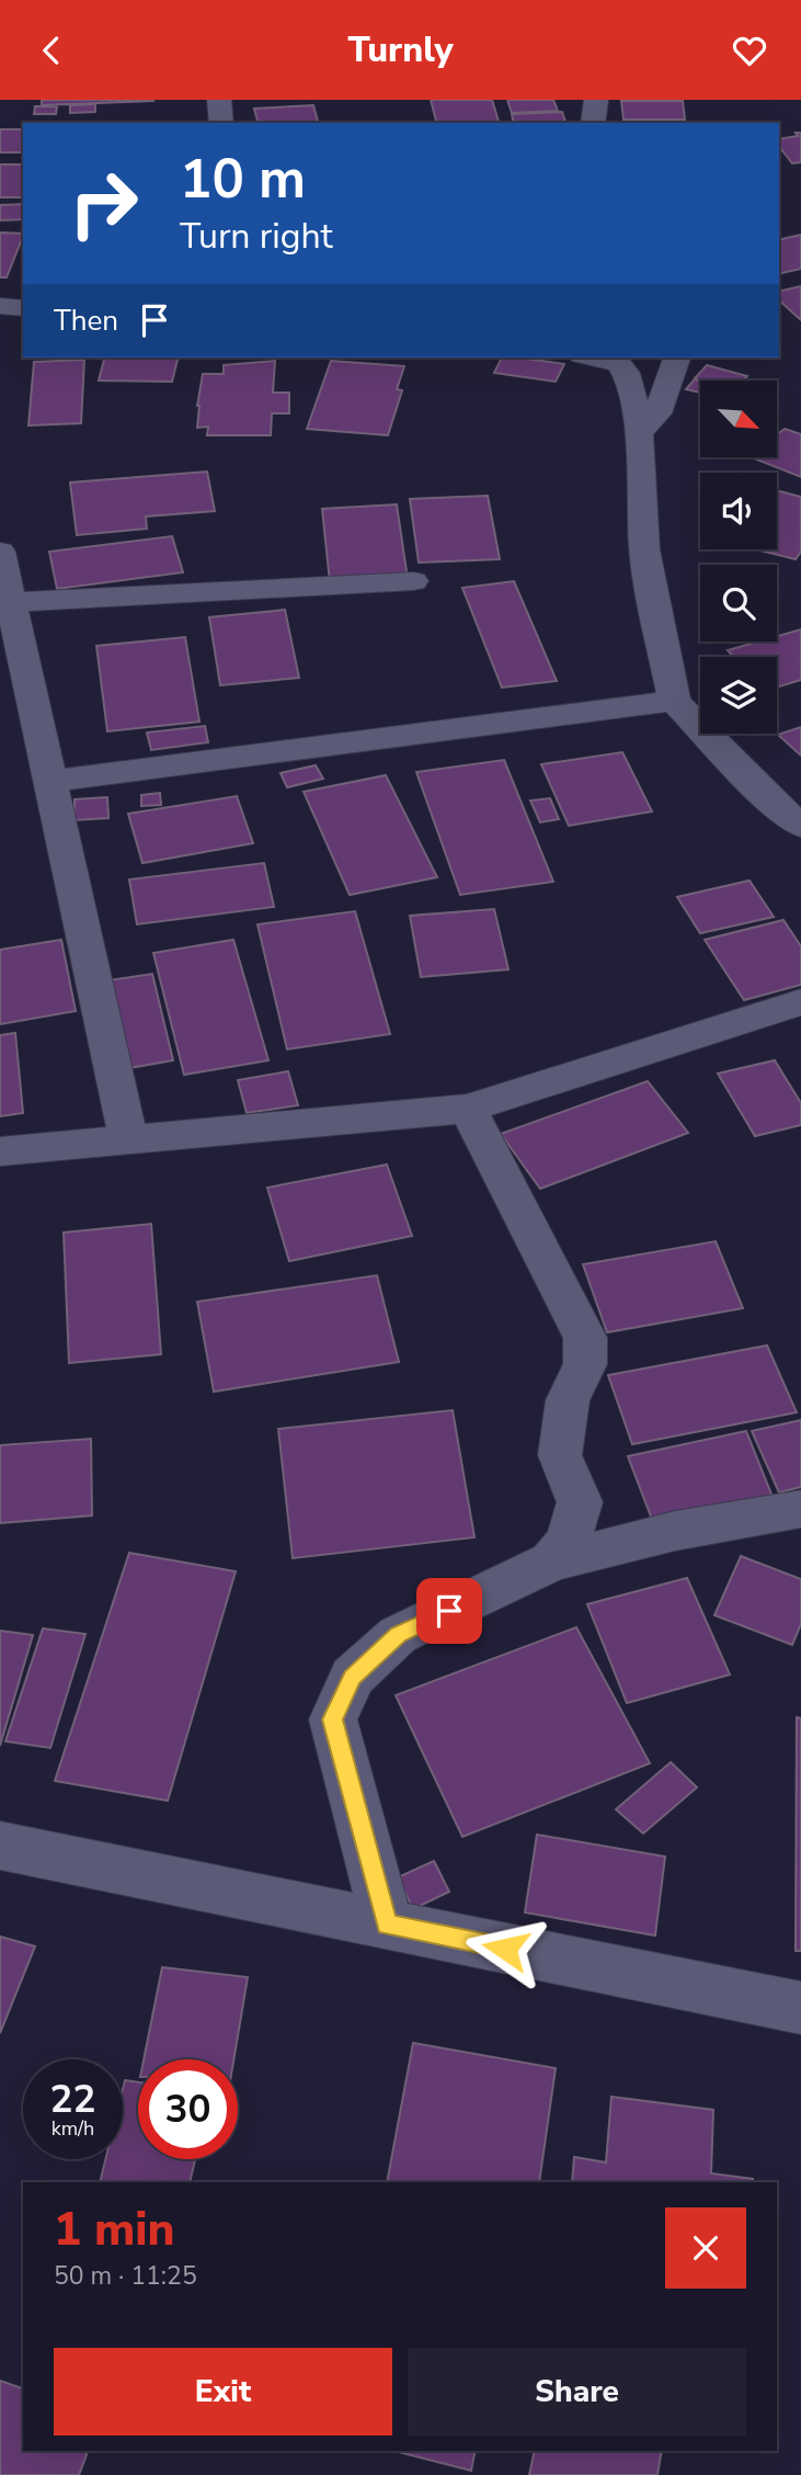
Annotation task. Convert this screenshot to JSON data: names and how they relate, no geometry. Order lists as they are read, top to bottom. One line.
{"north":"bottom right","page":{"header":"Turnly","turn":["10 m","Turn right"],"then":"Then","speed":"22 km/h","limit":"30","heading":["1 min","50 m · 11:25"],"buttons":["Exit","Share"]}}
